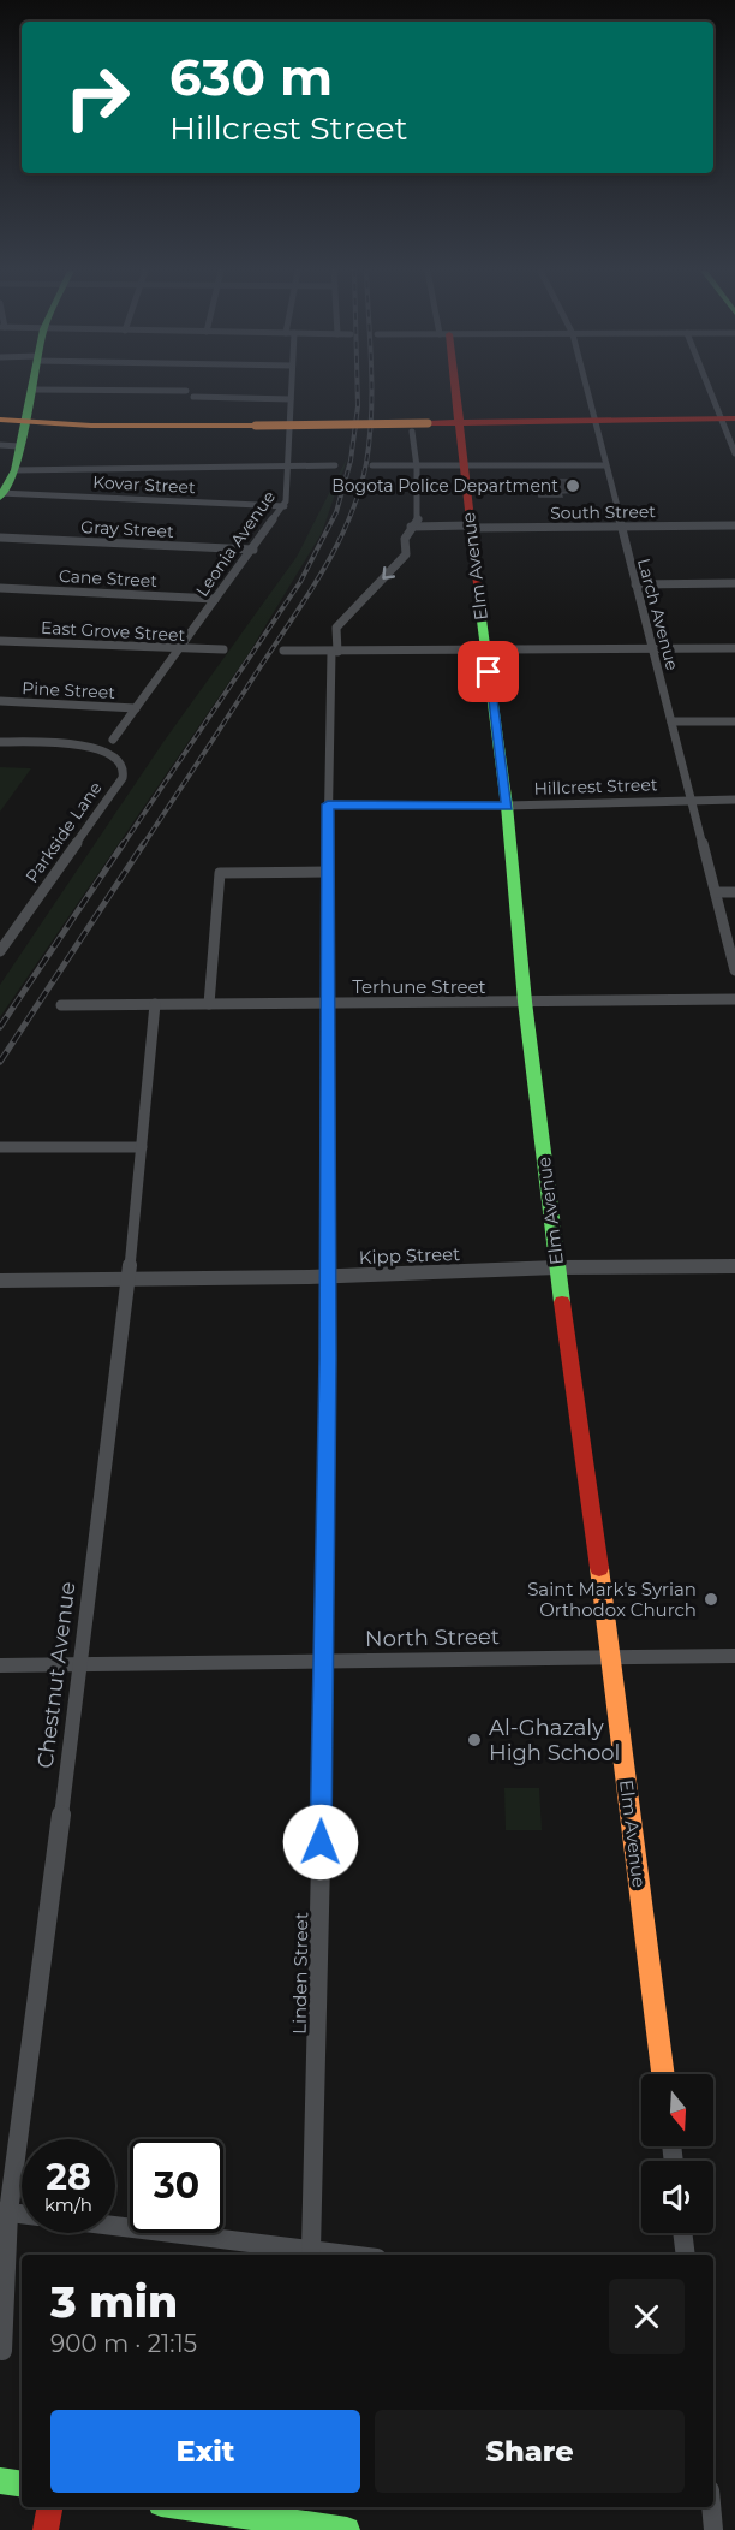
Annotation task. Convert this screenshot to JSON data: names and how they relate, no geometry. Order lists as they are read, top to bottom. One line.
{"streets":{"street":["Kovar Street","South Street","Gray Street","Leonia Avenue","Elm Avenue","Cane Street","Larch Avenue","East Grove Street","Pine Street","Hillcrest Street","Parkside Lane","Terhune Street","Kipp Street","North Street","Chestnut Avenue","Linden Street"]},"crossings":[["Kovar Street","Leonia Avenue"],["South Street","Elm Avenue"],["South Street","Larch Avenue"],["South Street","Linden Street"],["Gray Street","Leonia Avenue"],["Leonia Avenue","Cane Street"],["Leonia Avenue","East Grove Street"],["Leonia Avenue","Pine Street"],["Elm Avenue","Hillcrest Street"],["Elm Avenue","Terhune Street"],["Elm Avenue","Kipp Street"],["Elm Avenue","North Street"],["Larch Avenue","Hillcrest Street"],["Hillcrest Street","Linden Street"],["Terhune Street","Chestnut Avenue"],["Terhune Street","Linden Street"],["Kipp Street","Chestnut Avenue"],["Kipp Street","Linden Street"],["North Street","Chestnut Avenue"],["North Street","Linden Street"]],"places":["Bogota Police Department","Saint Mark's Syrian Orthodox Church","Al-Ghazaly High School"],"north":"bottom","page":{"turn":["630 m","Hillcrest Street"],"speed":"28 km/h","limit":"30","heading":["3 min","900 m · 21:15"],"buttons":["Exit","Share"]}}
